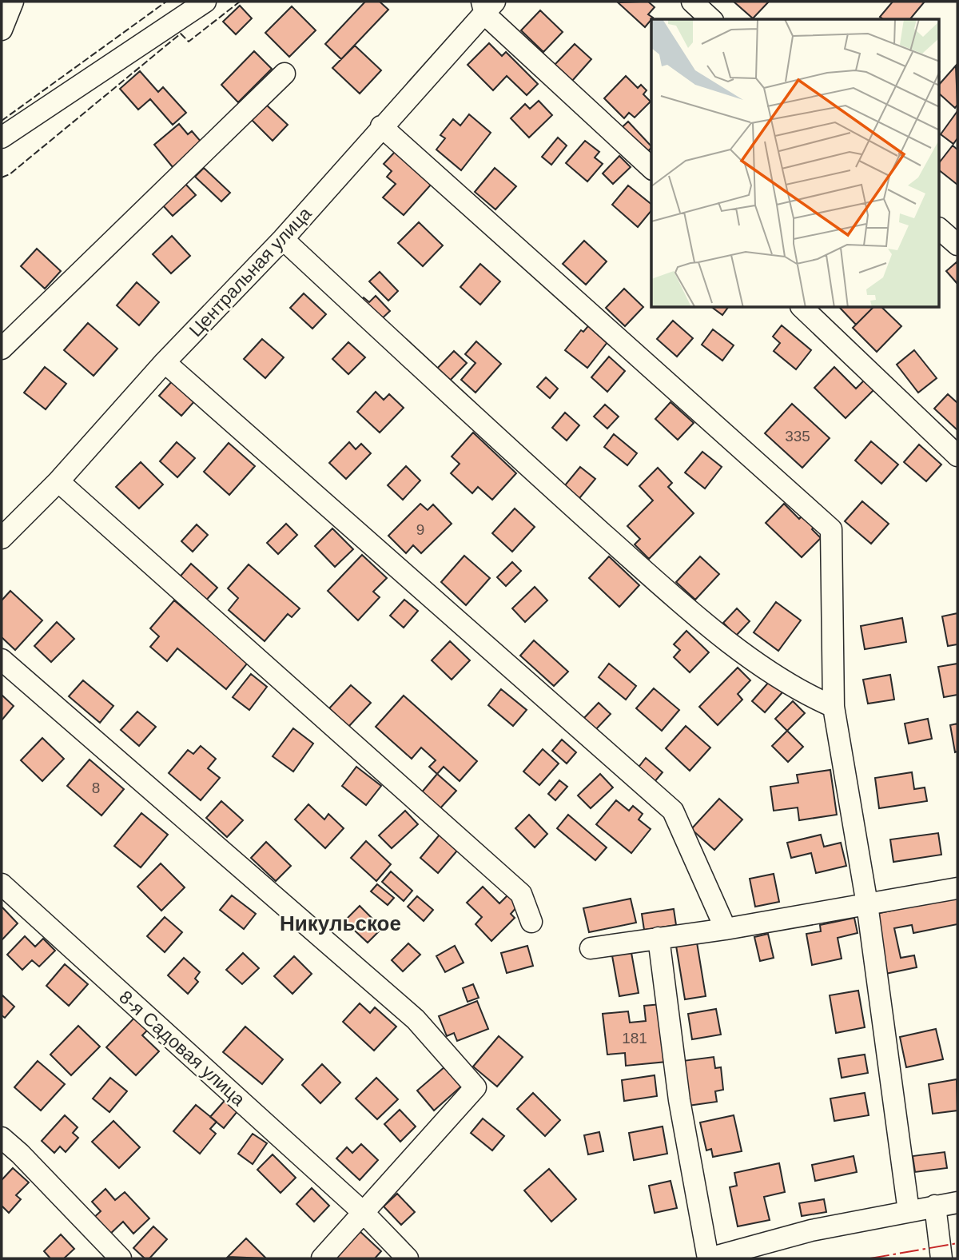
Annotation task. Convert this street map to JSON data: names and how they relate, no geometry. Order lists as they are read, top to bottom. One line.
{"streets":{"street":["Центральная улица","8-я Садовая улица"]},"districts":["Никульское"],"house_numbers":["335","9","8","181"]}
